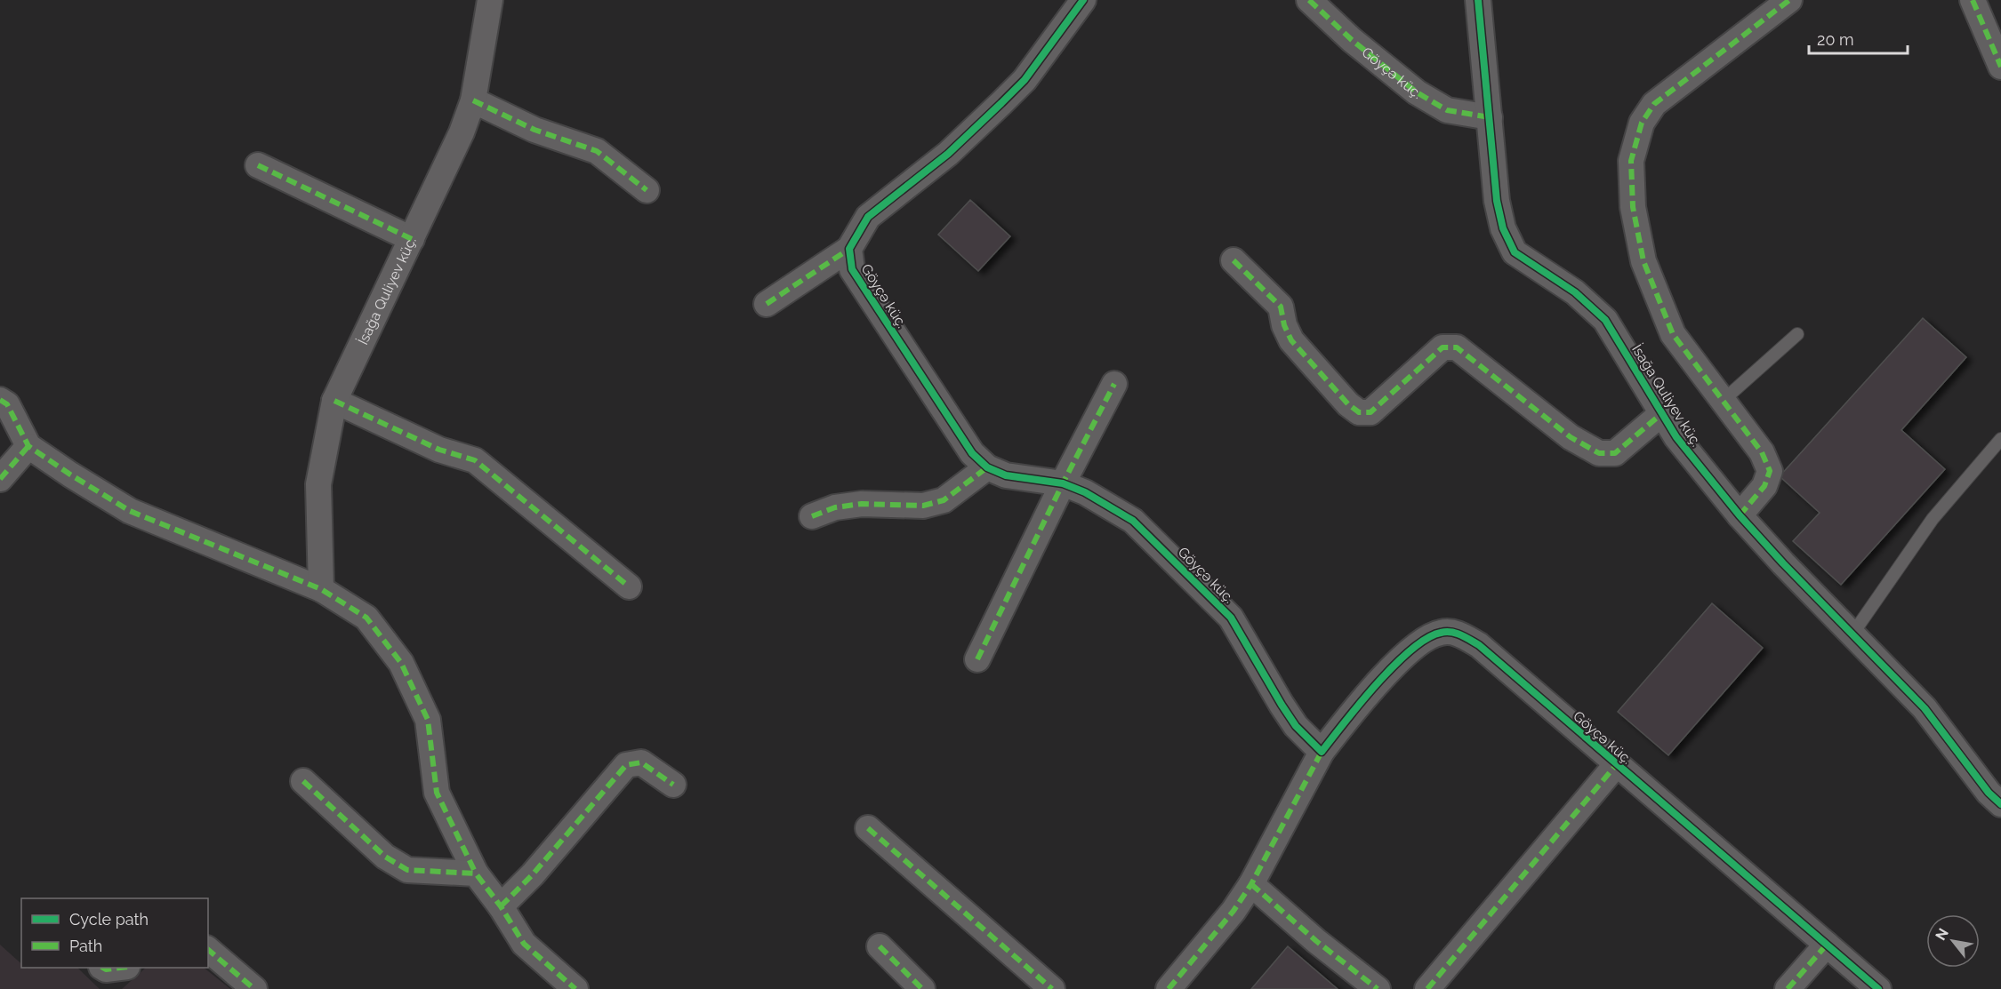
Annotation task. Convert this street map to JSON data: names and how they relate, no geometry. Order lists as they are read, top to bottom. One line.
{"streets":{"street":["Göyçə küç.","İsağa Quliyev küç."]},"crossings":[["Göyçə küç.","İsağa Quliyev küç."]],"legend":["Cycle path","Path"],"scale_bar":"20 m","north":"top left"}
